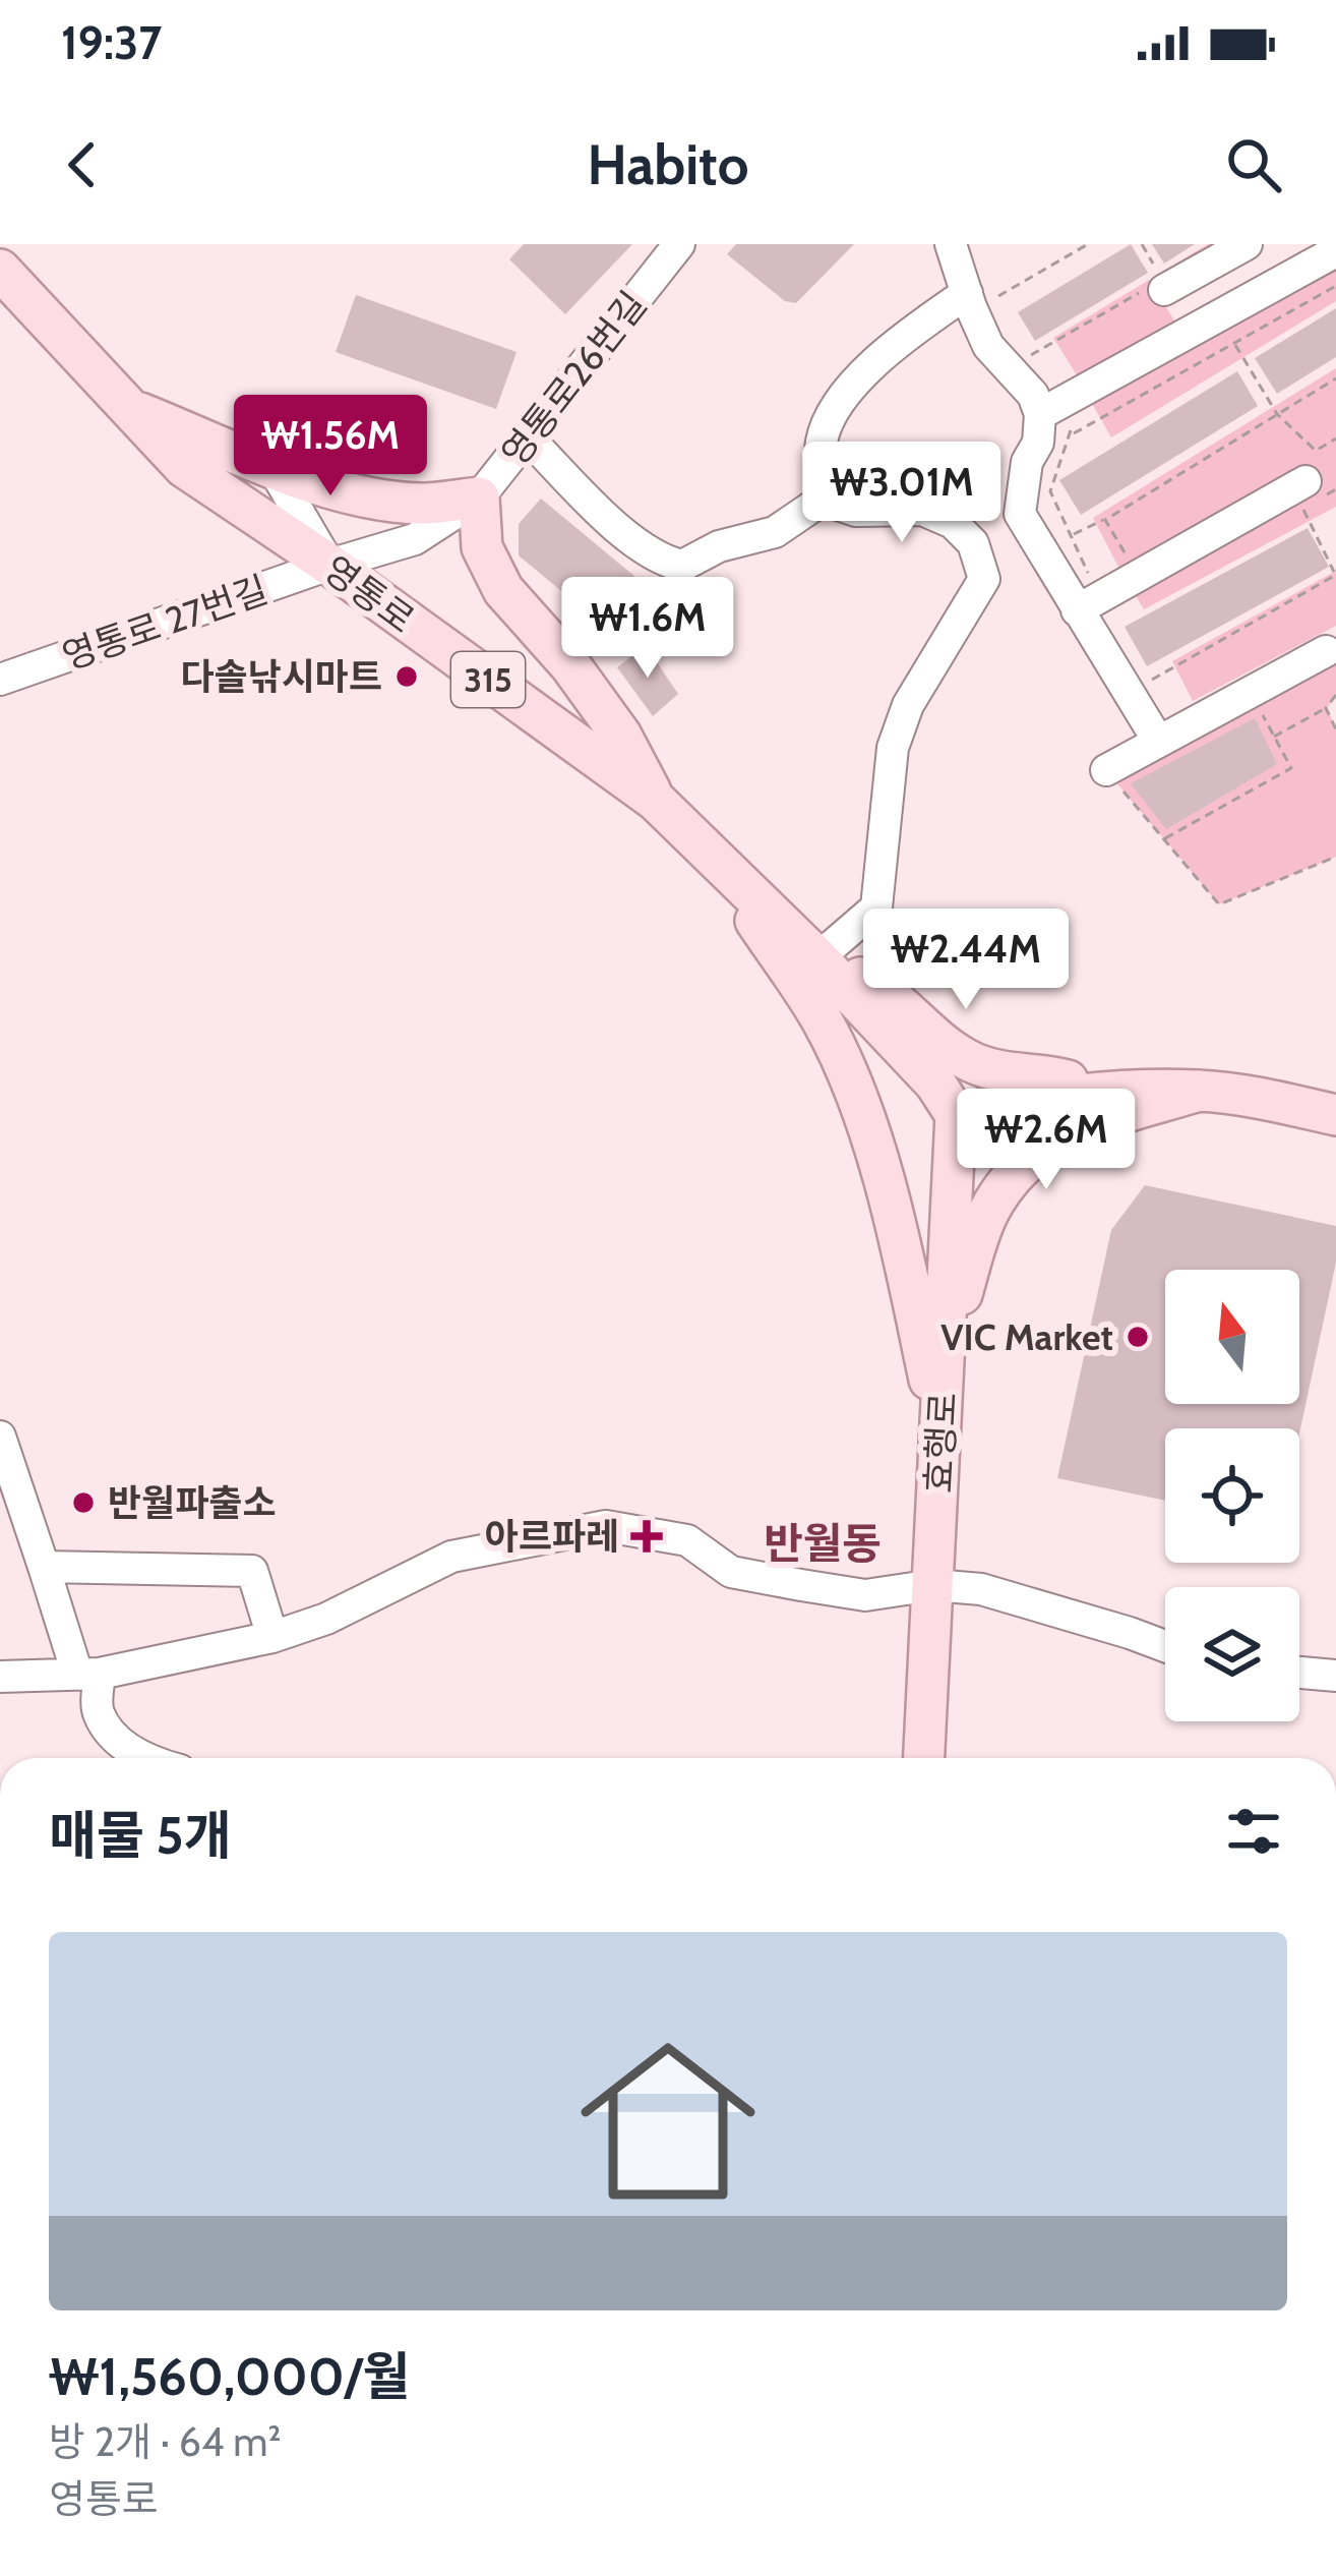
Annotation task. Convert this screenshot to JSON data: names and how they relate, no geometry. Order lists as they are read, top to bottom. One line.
{"streets":{"main road":["영통로","315","효행로"],"street":["영통로26번길","영통로 27번길"]},"crossings":[["영통로26번길","영통로"],["영통로26번길","영통로 27번길"],["영통로","영통로 27번길"],["영통로","315"],["영통로","효행로"],["315","효행로"]],"districts":["반월동"],"places":{"other":["다솔낚시마트","VIC Market","반월파출소"],"health":["아르파레"]},"north":"top","page":{"status":"19:37","header":"Habito","price":["₩1.56M","₩3.01M","₩1.6M","₩2.44M","₩2.6M"],"heading":"매물 5개","list":[{"name":"₩1,560,000/월","note":"방 2개 · 64 m² · 영통로"}]}}
